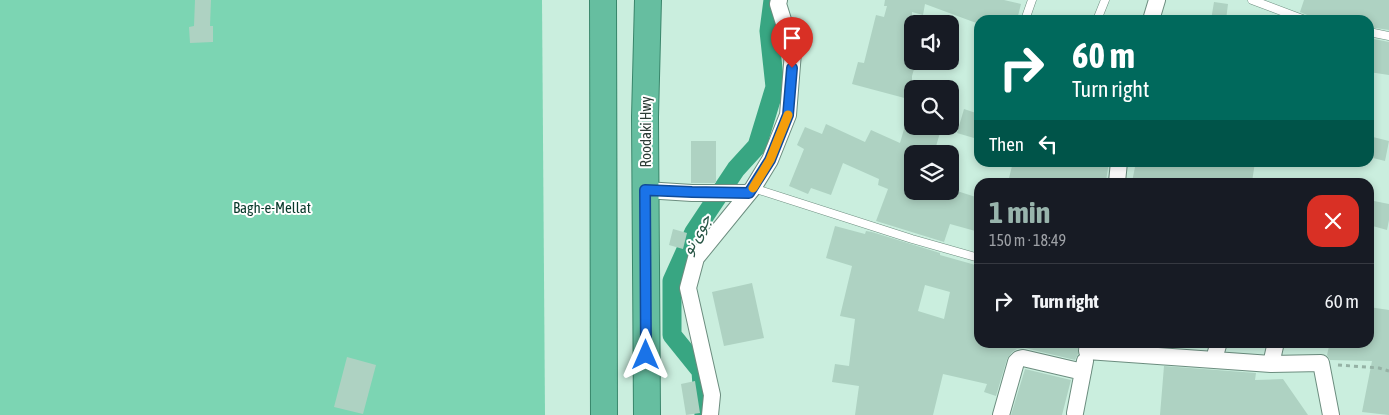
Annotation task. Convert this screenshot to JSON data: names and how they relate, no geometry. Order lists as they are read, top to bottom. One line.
{"streets":{"highway":["Roodaki Hwy"]},"water":["جوی نو"],"parks":["Bagh-e-Mellat"],"page":{"turn":["60 m","Turn right"],"then":"Then","heading":["1 min","150 m · 18:49"],"list":[{"name":"Turn right","value":"60 m"}]}}
